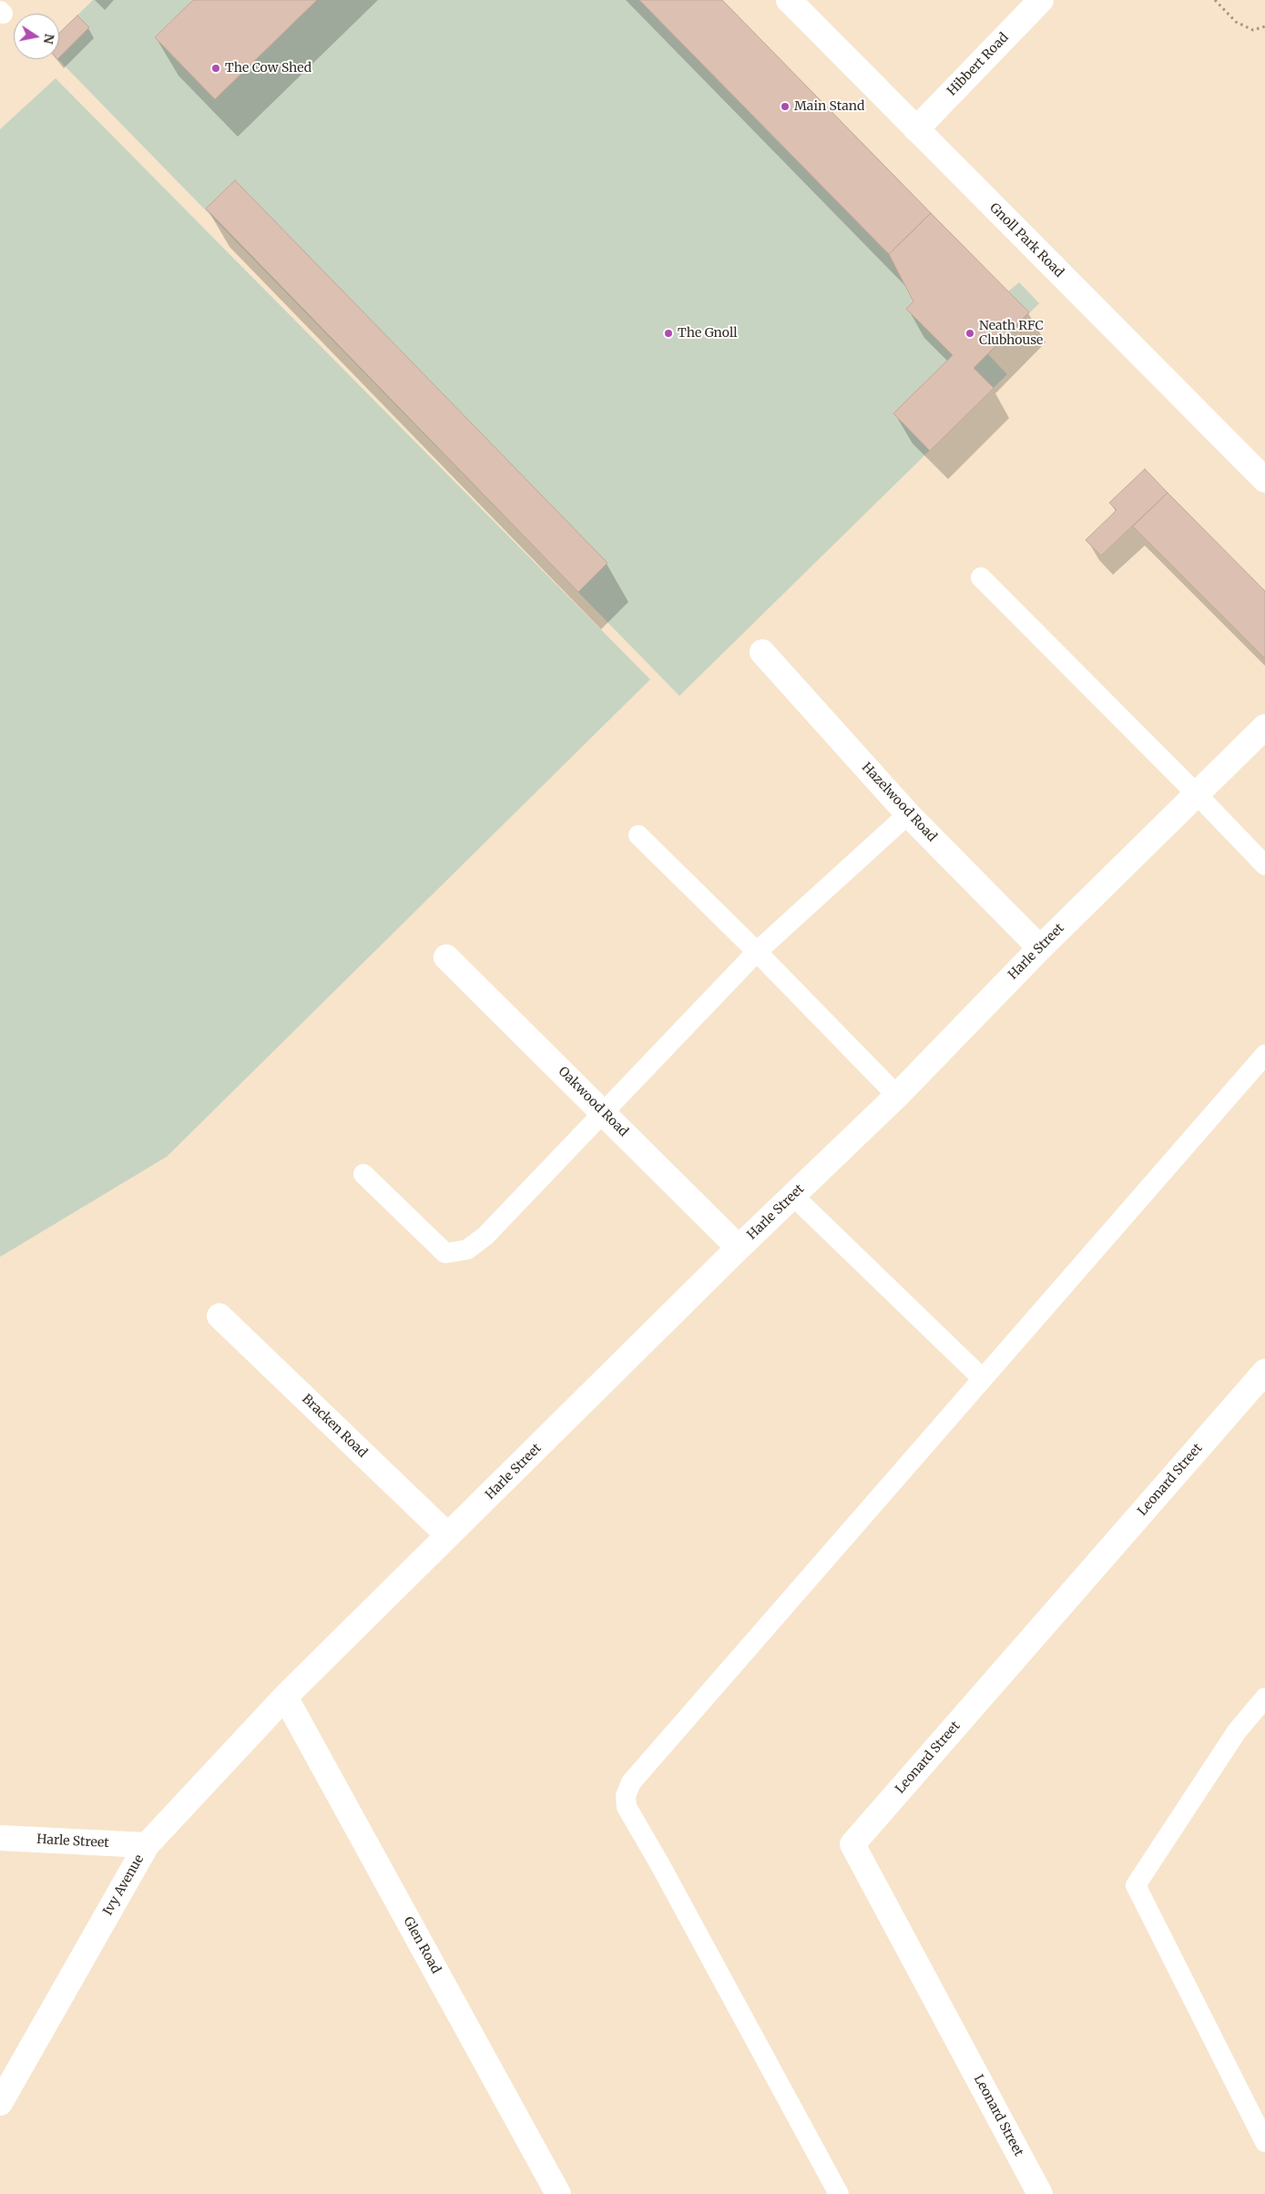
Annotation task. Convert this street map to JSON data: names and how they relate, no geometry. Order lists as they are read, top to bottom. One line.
{"streets":{"street":["Hibbert Road","Gnoll Park Road","Hazelwood Road","Harle Street","Oakwood Road","Bracken Road","Leonard Street","Ivy Avenue","Glen Road"]},"crossings":[["Hibbert Road","Gnoll Park Road"],["Hazelwood Road","Harle Street"],["Harle Street","Oakwood Road"],["Harle Street","Bracken Road"],["Harle Street","Ivy Avenue"],["Harle Street","Glen Road"],["Ivy Avenue","Glen Road"]],"places":["The Cow Shed","Main Stand","The Gnoll","Neath RFC Clubhouse"],"north":"right"}
